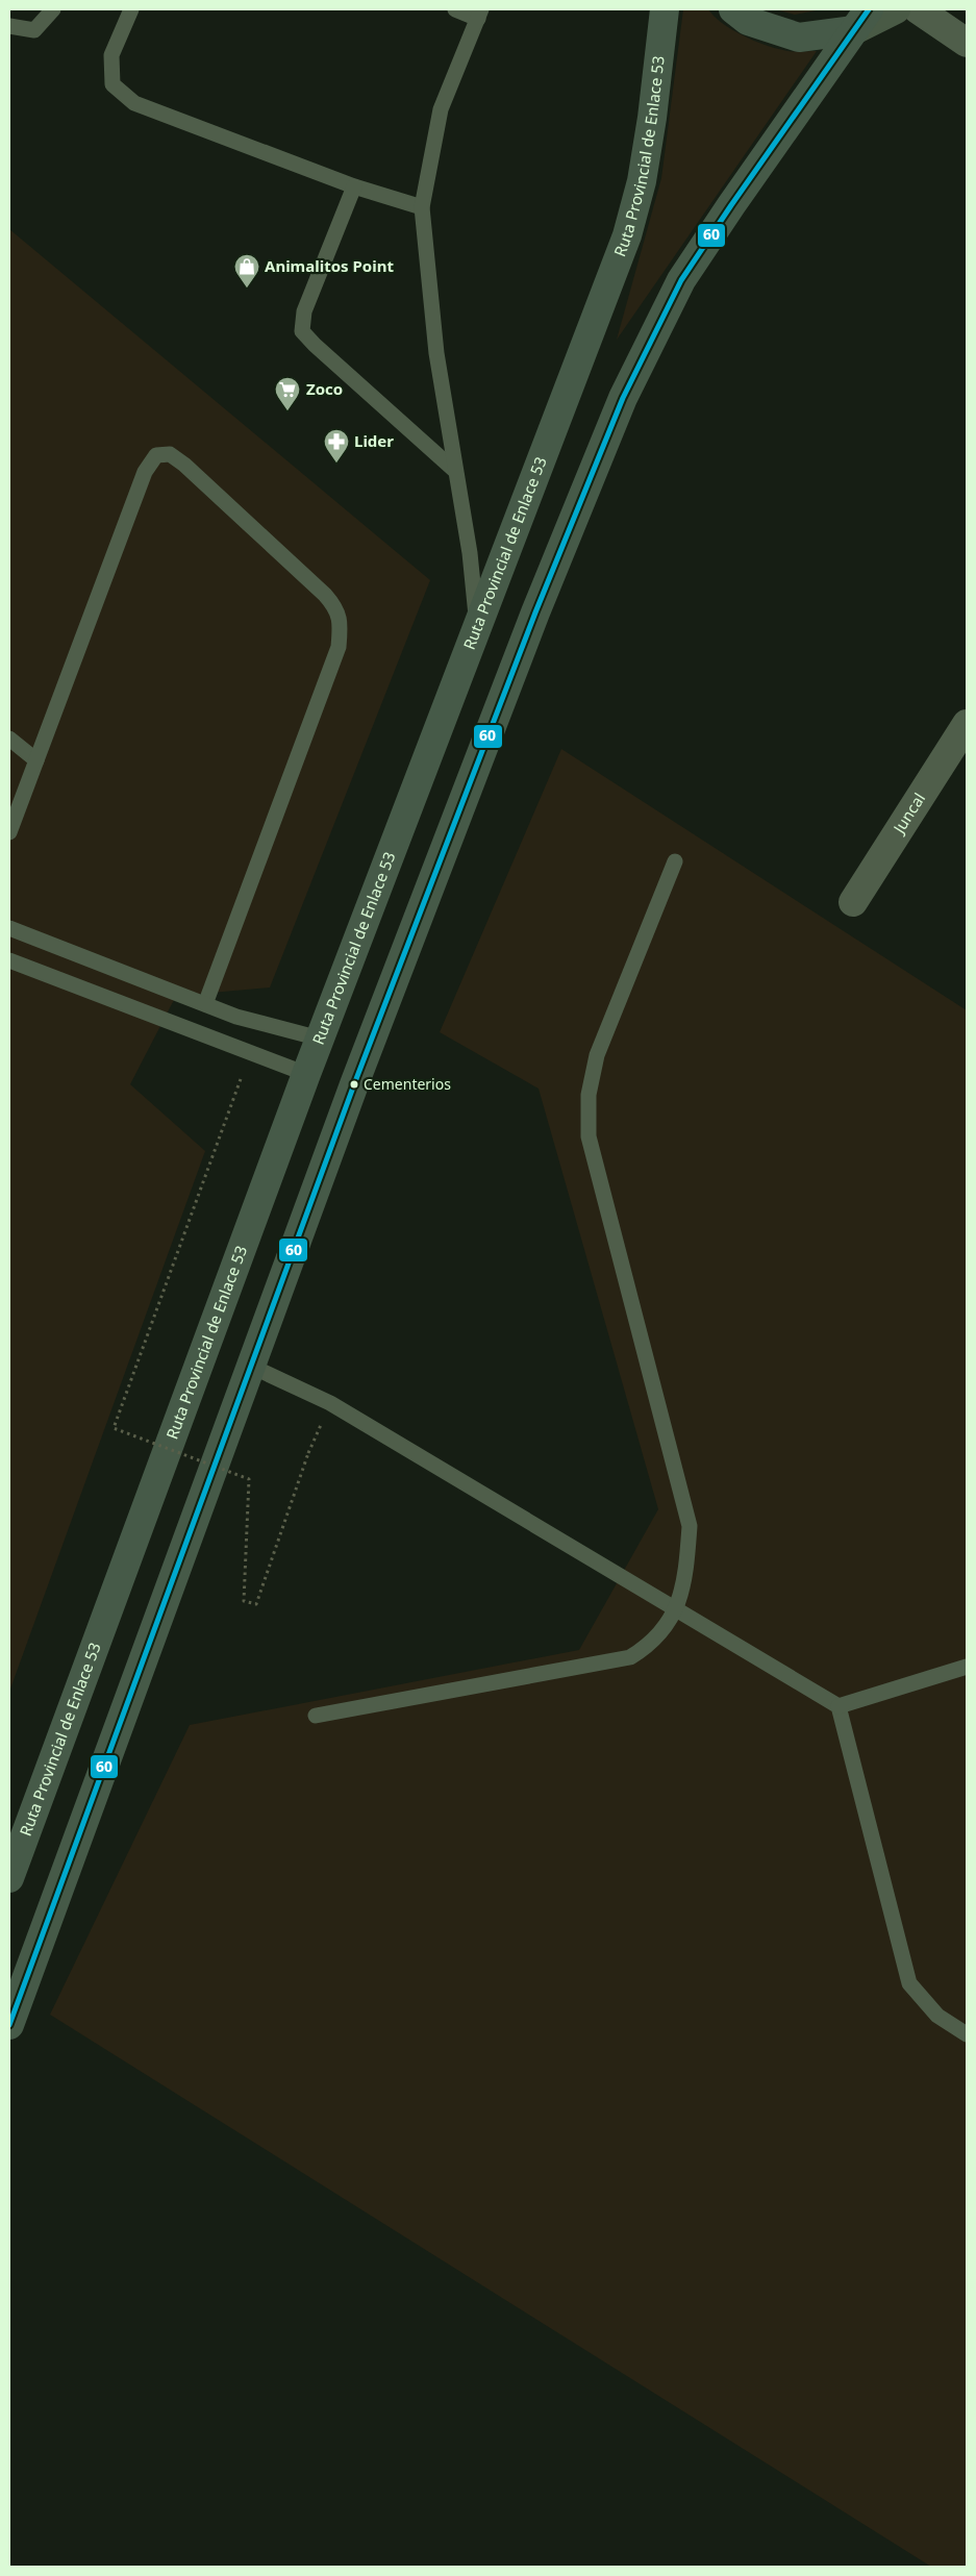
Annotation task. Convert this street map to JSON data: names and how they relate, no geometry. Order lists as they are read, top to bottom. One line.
{"streets":{"main road":["Ruta Provincial de Enlace 53"],"street":["Juncal"]},"places":{"shop":["Animalitos Point"],"supermarket":["Zoco"],"pharmacy":["Lider"],"other":["Cementerios"]},"lines":["transit line 60"]}
